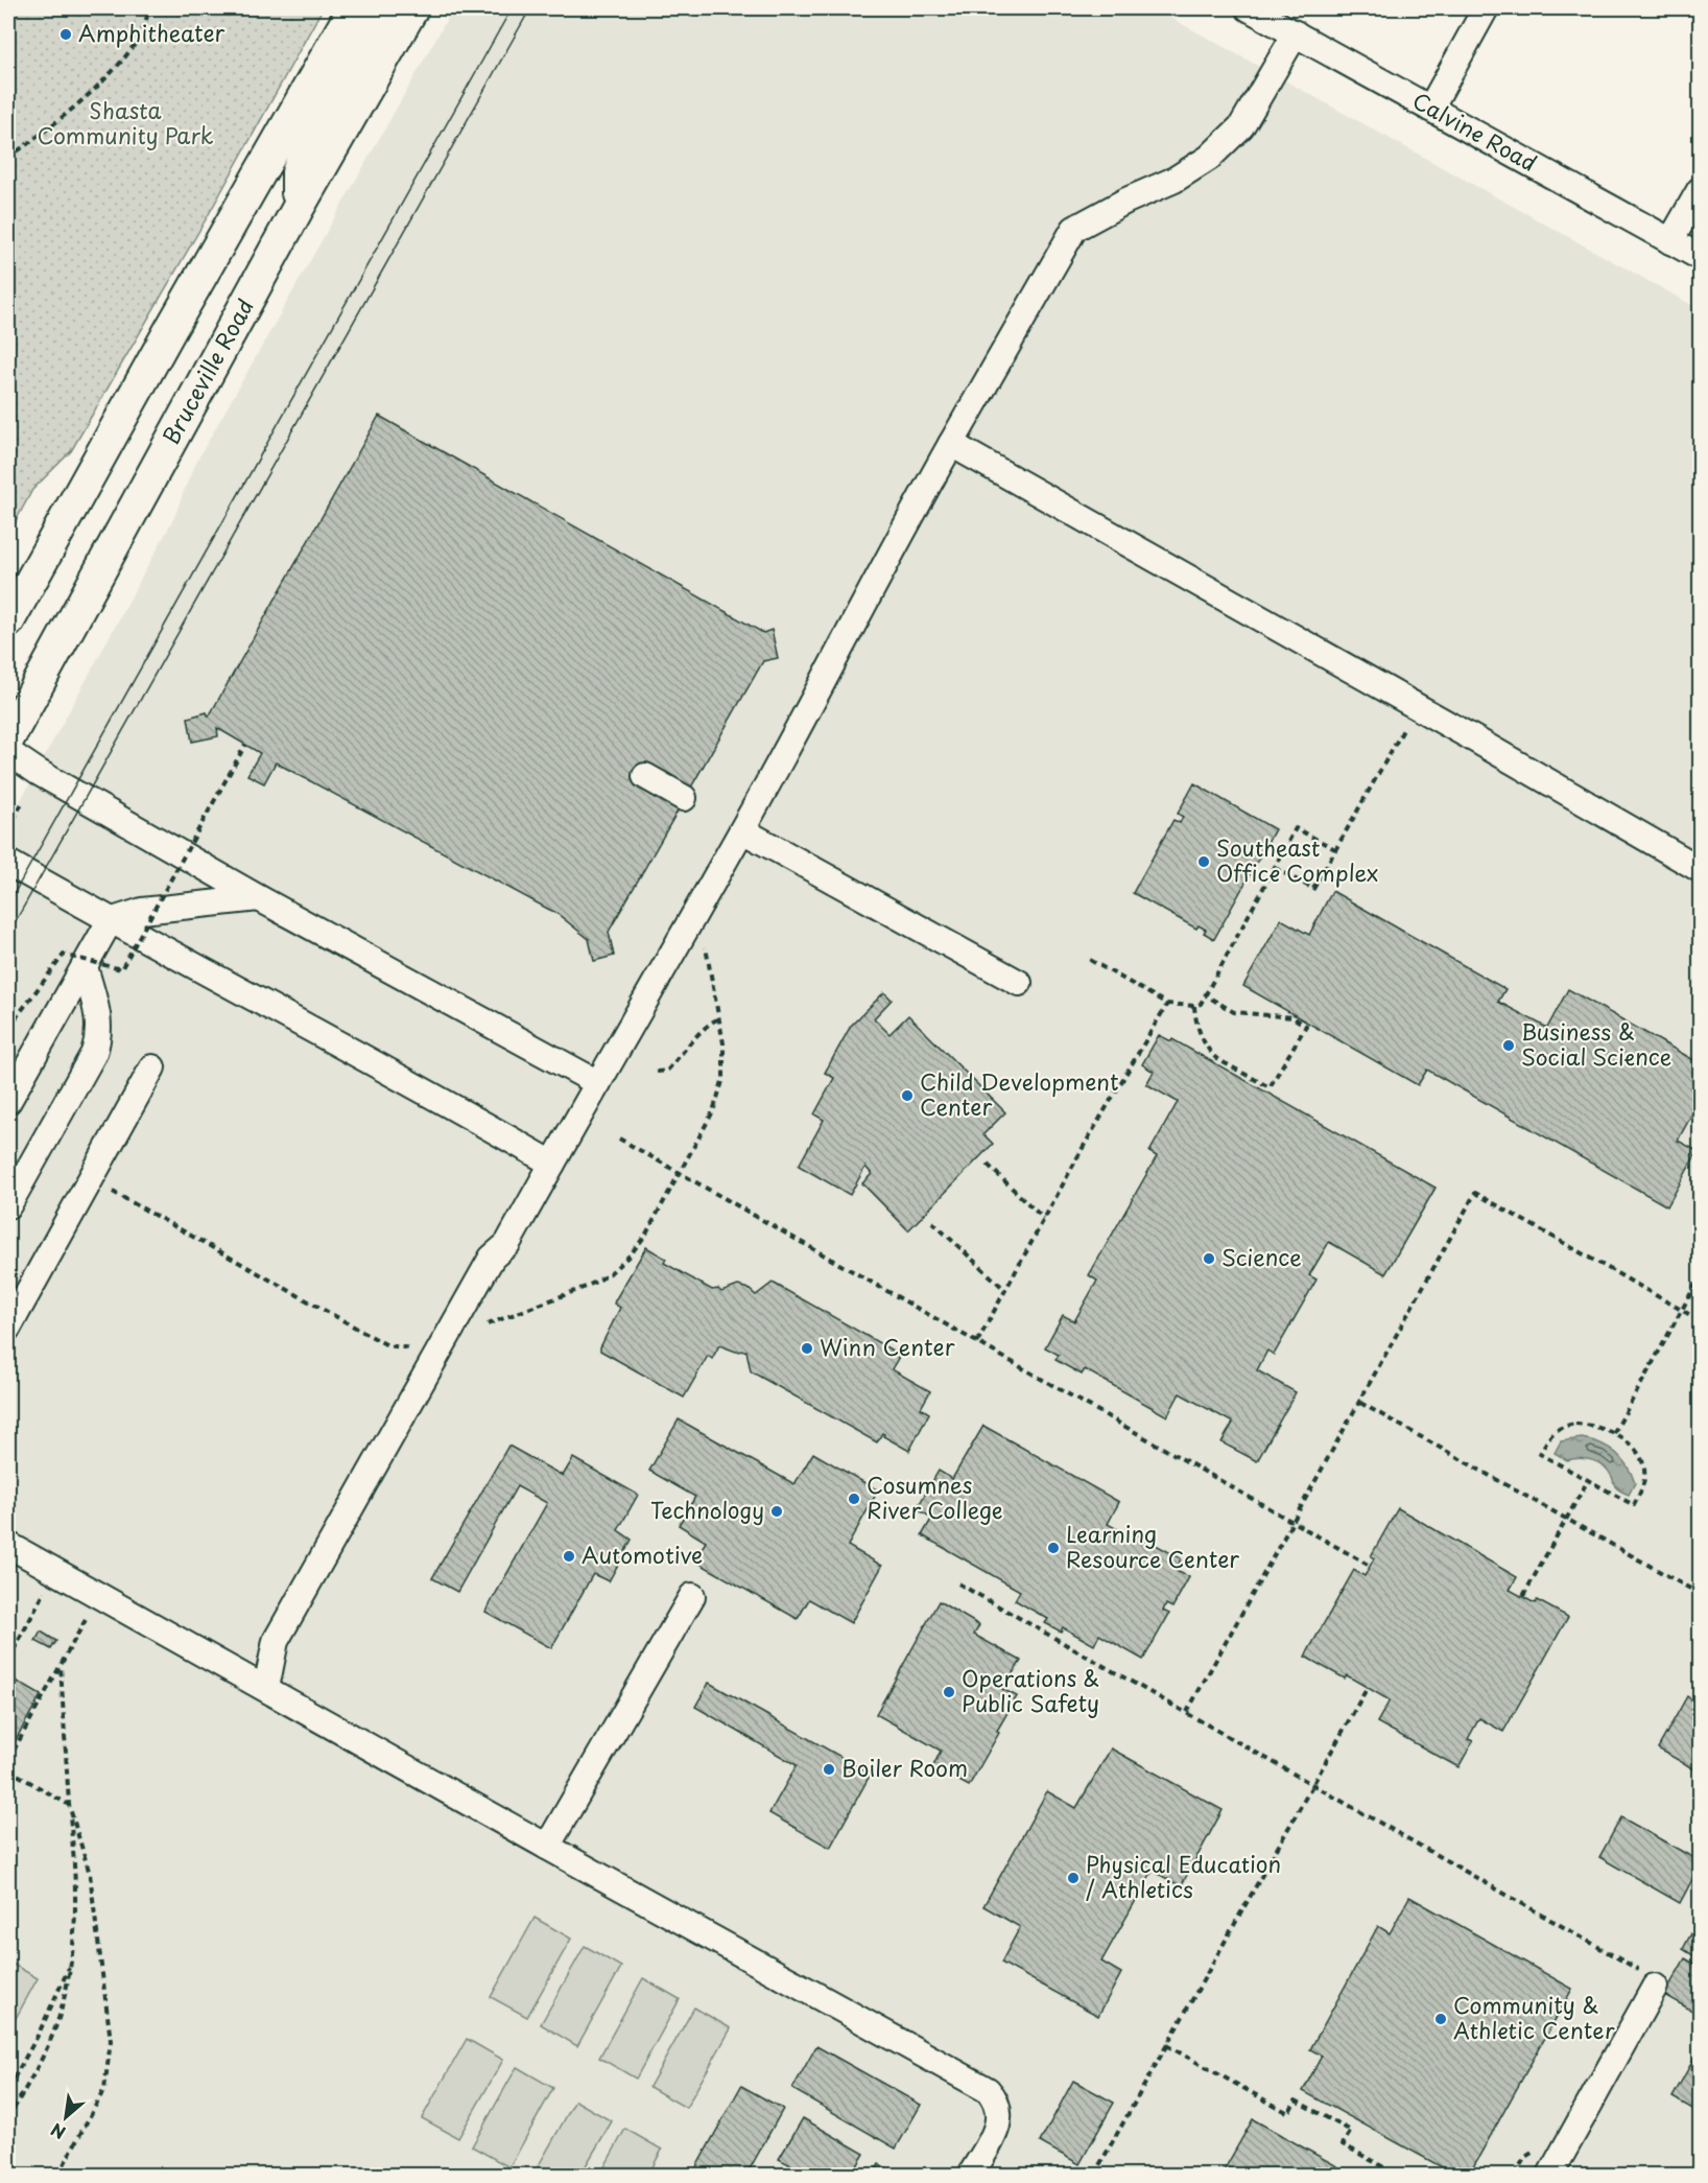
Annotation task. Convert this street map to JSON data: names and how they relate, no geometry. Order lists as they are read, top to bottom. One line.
{"streets":{"main road":["Bruceville Road"],"street":["Calvine Road"]},"parks":["Shasta Community Park"],"places":["Amphitheater","Southeast Office Complex","Business & Social Science","Child Development Center","Science","Winn Center","Cosumnes River College","Technology","Learning Resource Center","Automotive","Operations & Public Safety","Boiler Room","Physical Education / Athletics","Community & Athletic Center"],"north":"bottom left"}
